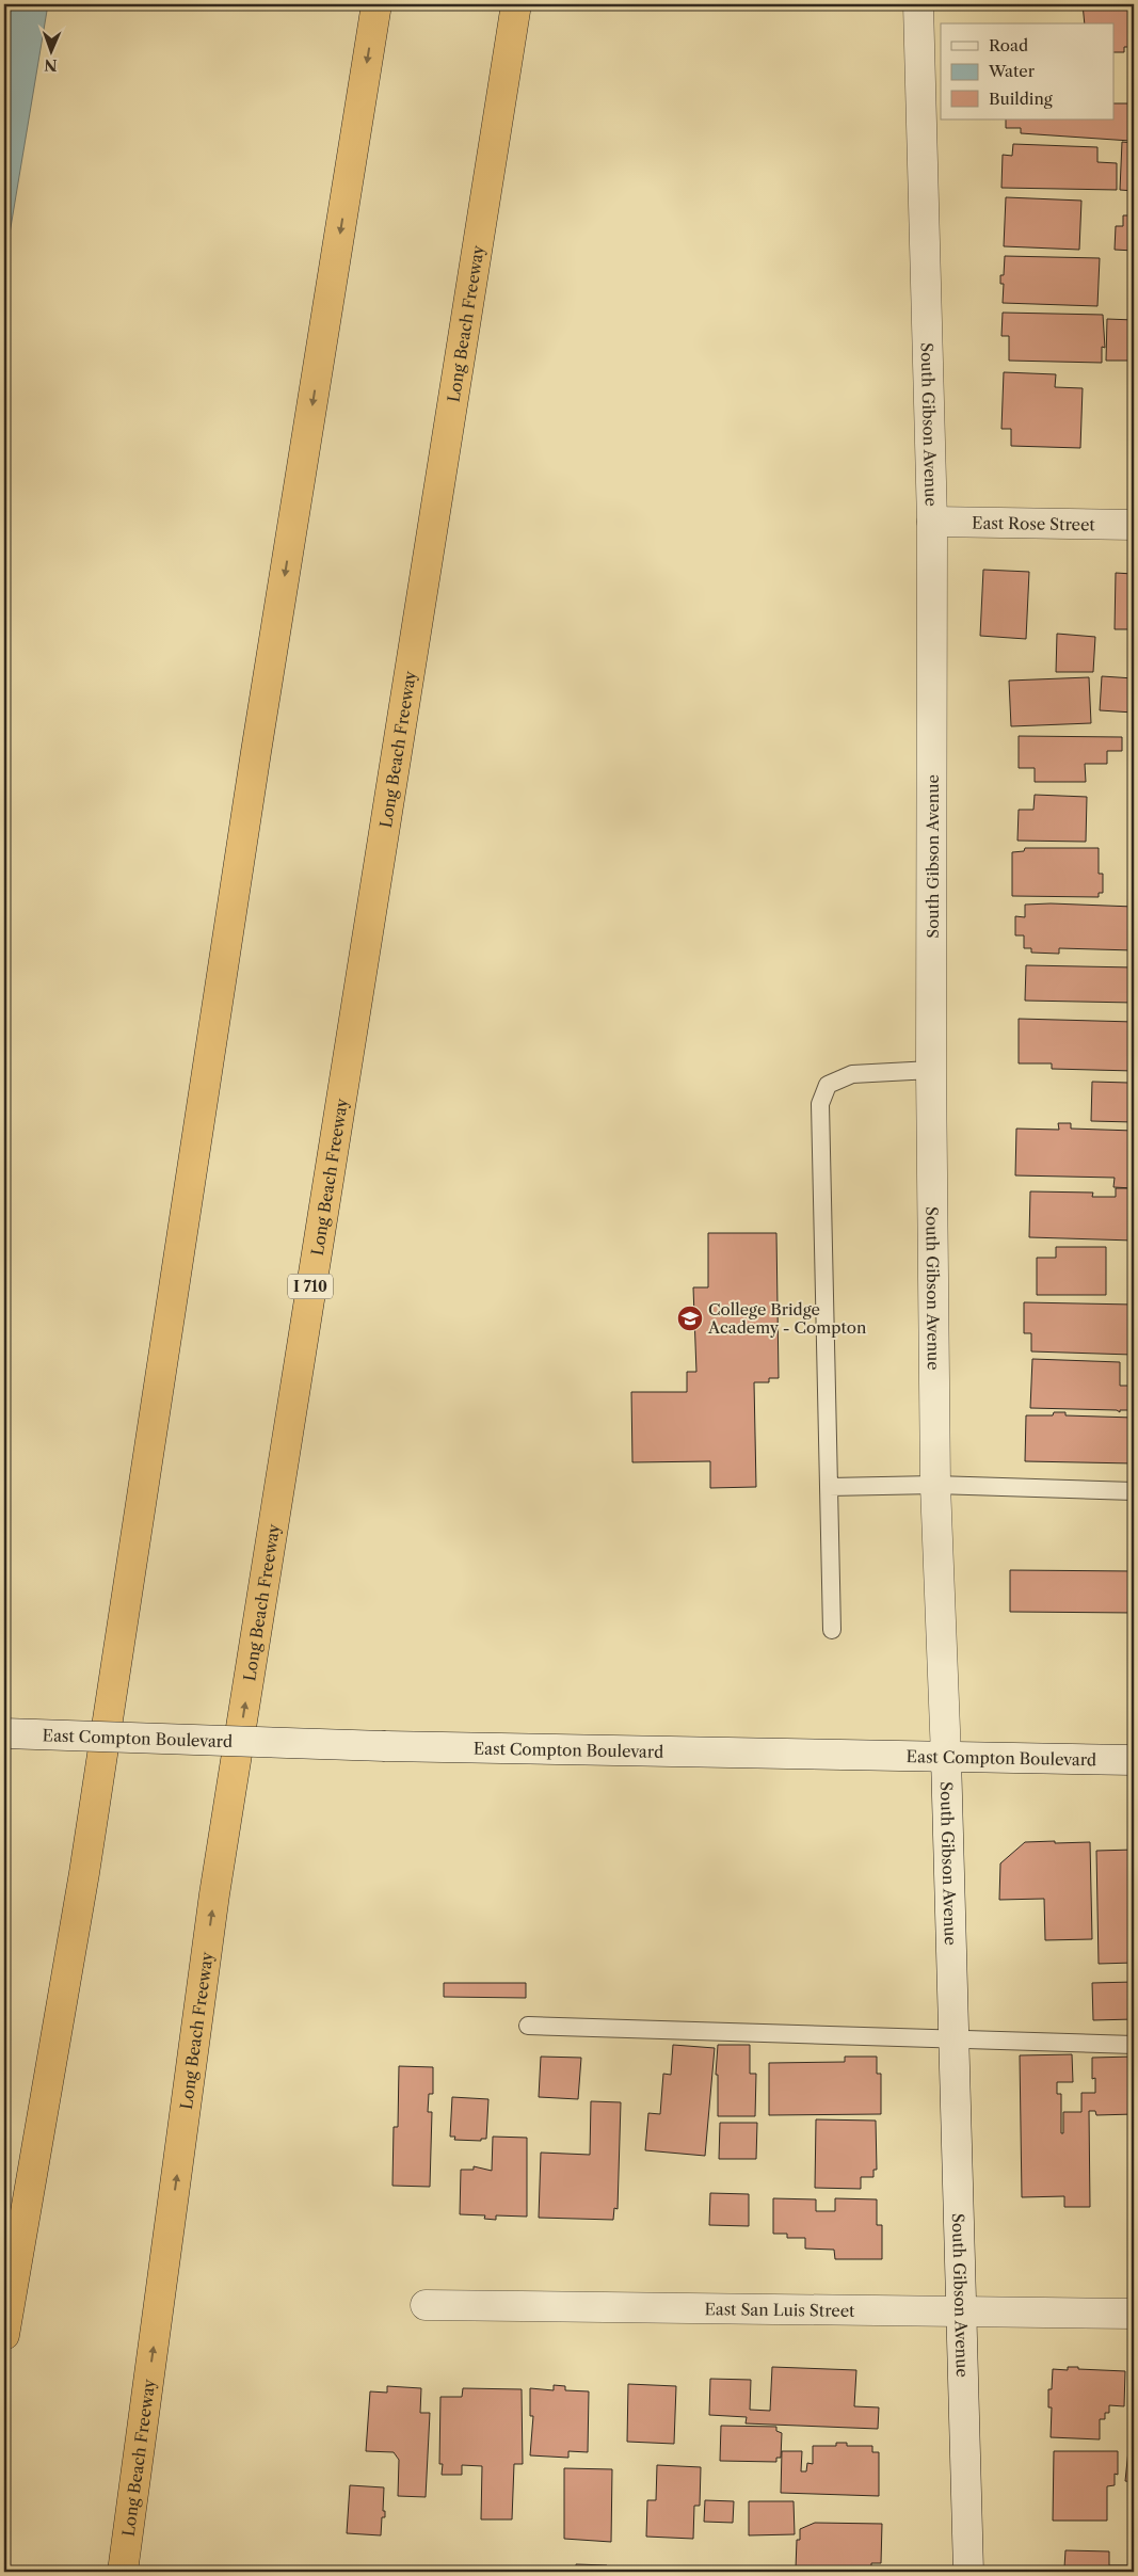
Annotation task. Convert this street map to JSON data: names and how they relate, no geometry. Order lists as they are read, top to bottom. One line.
{"streets":{"highway":["Long Beach Freeway","I 710"],"street":["South Gibson Avenue","East Rose Street","East Compton Boulevard","East San Luis Street"]},"crossings":[["South Gibson Avenue","East Rose Street"],["South Gibson Avenue","East Compton Boulevard"],["South Gibson Avenue","East San Luis Street"]],"places":{"school or university":["College Bridge Academy - Compton"]},"legend":["Road","Water","Building"],"north":"bottom"}
